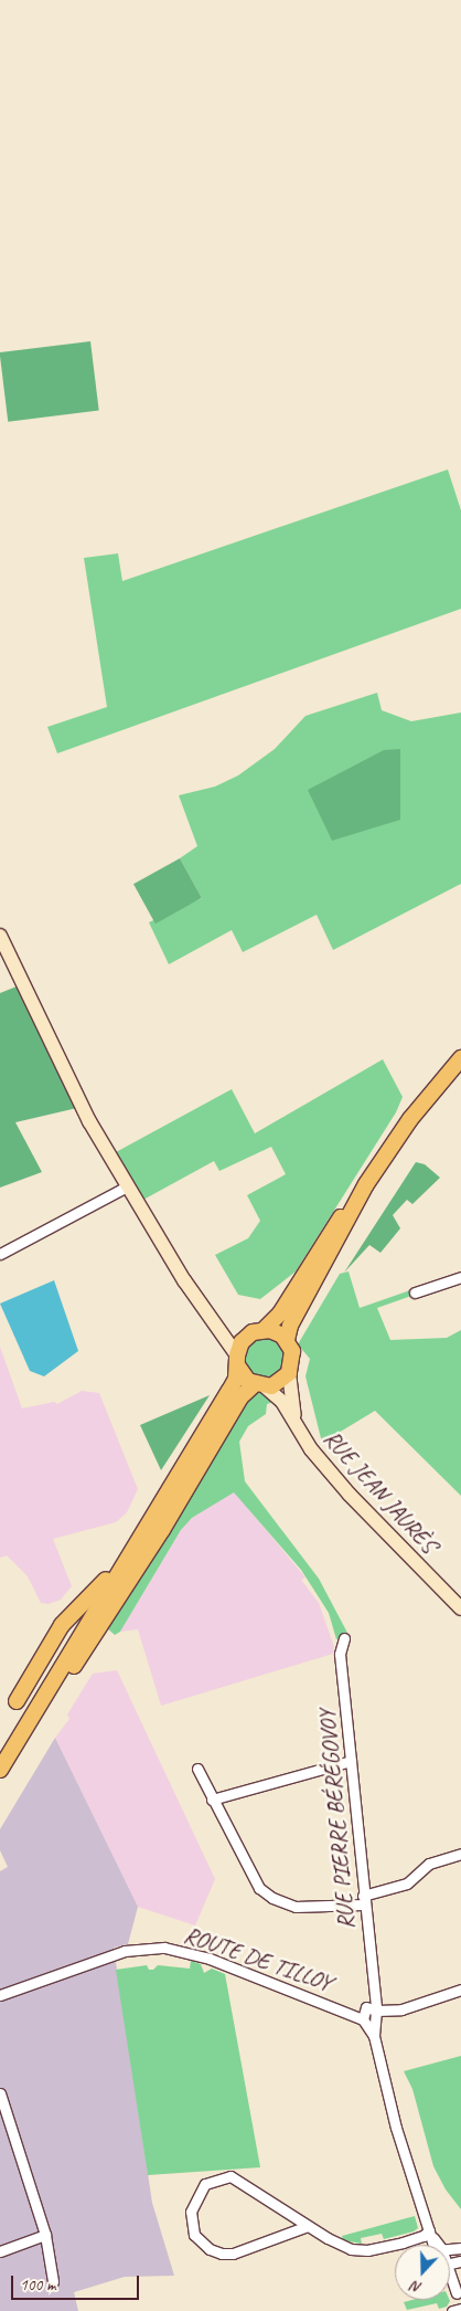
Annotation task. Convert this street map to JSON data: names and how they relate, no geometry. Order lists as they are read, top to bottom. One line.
{"streets":{"main road":["RUE JEAN JAURÈS"],"street":["RUE PIERRE BÉRÉGOVOY","ROUTE DE TILLOY"]},"crossings":[["RUE PIERRE BÉRÉGOVOY","ROUTE DE TILLOY"]],"scale_bar":"100 m","north":"bottom"}
